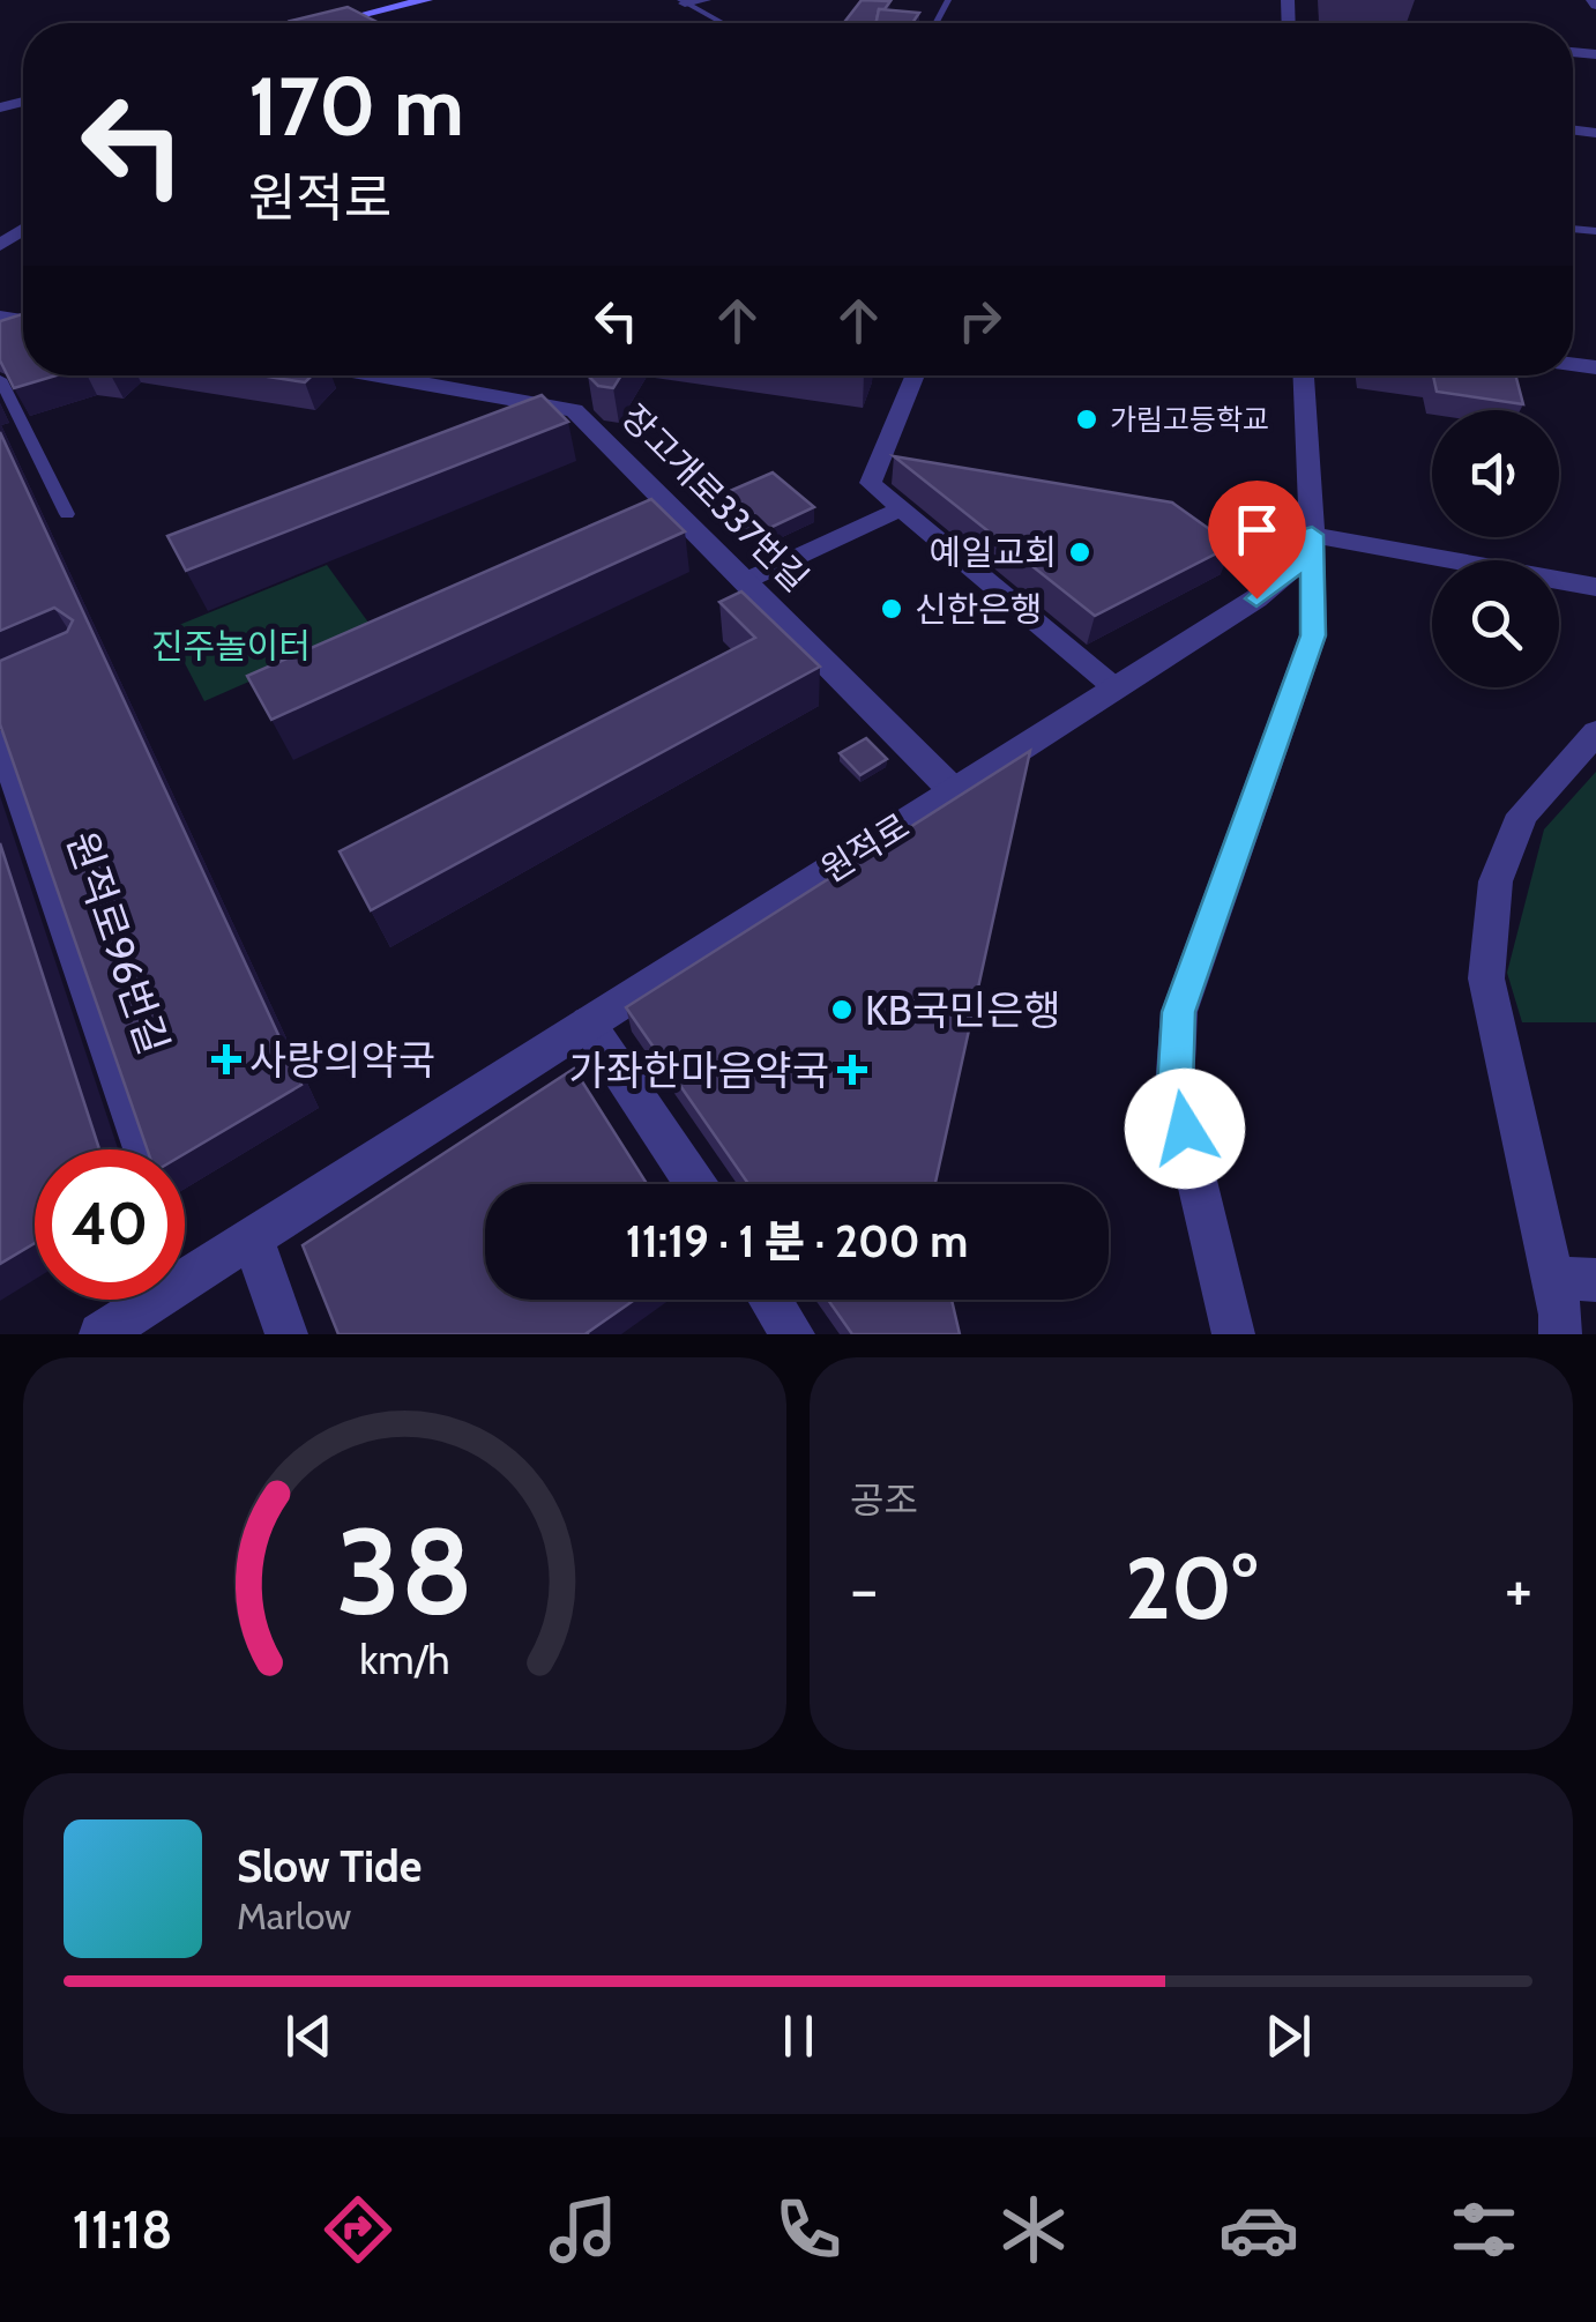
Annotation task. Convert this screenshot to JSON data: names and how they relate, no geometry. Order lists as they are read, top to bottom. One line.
{"streets":{"street":["장고개로337번길","원적로","원적로96번길"]},"crossings":[["장고개로337번길","원적로"]],"parks":["진주놀이터"],"places":{"other":["가림고등학교","예일교회","신한은행","KB국민은행"],"health":["사랑의약국","가좌한마음약국"]},"page":{"turn":["170 m","원적로"],"limit":"40","trip":"11:19 · 1 분 · 200 m","tile":"공조","heat":["−","20°","+"],"song":["Slow Tide","Marlow"],"tabs":"11:18","gauge":["38","km/h"]}}
